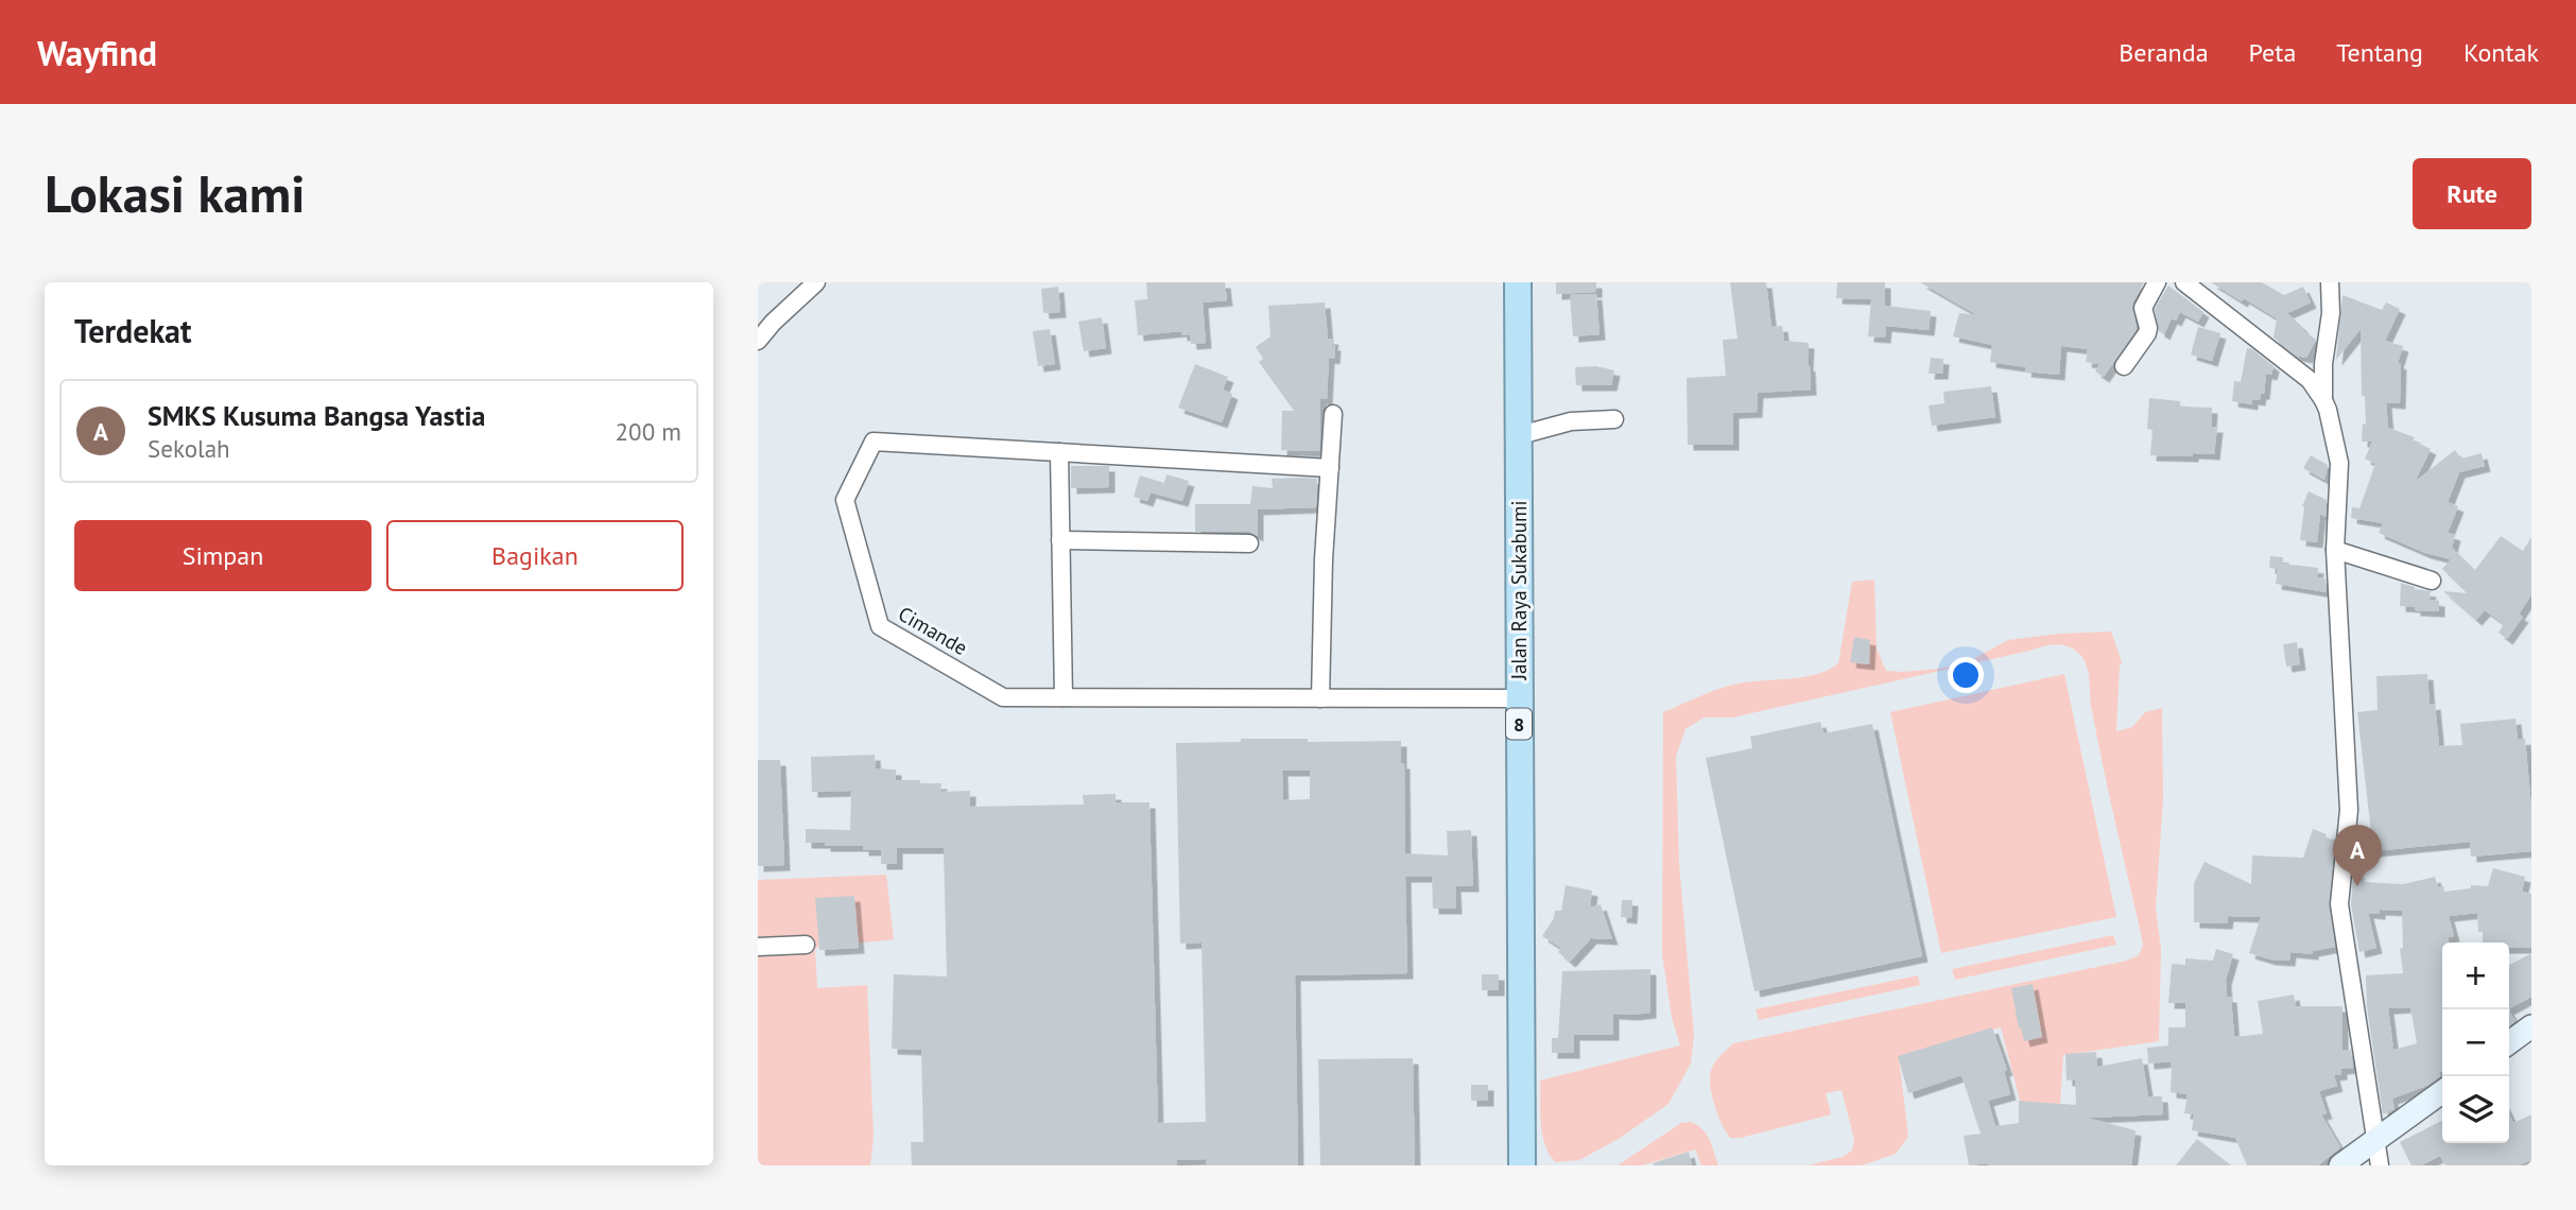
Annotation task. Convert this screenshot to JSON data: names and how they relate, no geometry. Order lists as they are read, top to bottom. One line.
{"streets":{"highway":["Jalan Raya Sukabumi","8"],"street":["Cimande"]},"crossings":[["Jalan Raya Sukabumi","Cimande"]],"page":{"header":"Wayfind","nav":["Beranda","Peta","Tentang","Kontak"],"buttons":["Rute",["Simpan","Bagikan"]],"title":"Lokasi kami","heading":"Terdekat","list":[{"mark":"A","name":"SMKS Kusuma Bangsa Yastia","note":"Sekolah","value":"200 m"}],"pins":"A","map_buttons":["+","−"]}}
